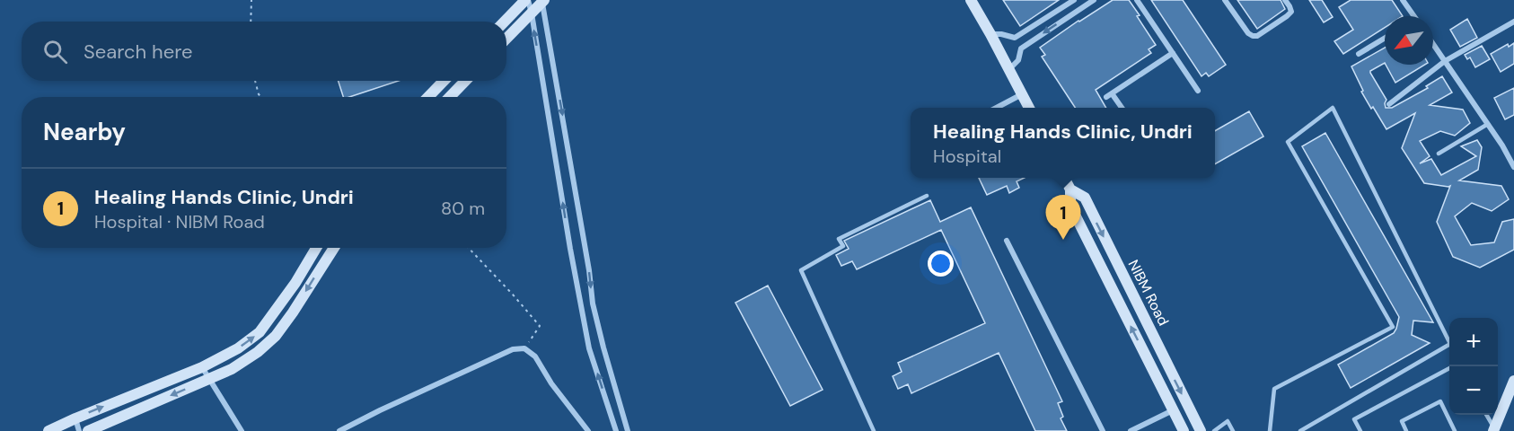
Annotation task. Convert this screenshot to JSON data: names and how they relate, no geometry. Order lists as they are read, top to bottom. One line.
{"streets":{"street":["NIBM Road"]},"north":"bottom left","page":{"search":"Search here","heading":"Nearby","popup":["Healing Hands Clinic, Undri","Hospital"],"list":[{"mark":"1","name":"Healing Hands Clinic, Undri","note":"Hospital · NIBM Road","value":"80 m"}],"pins":"1","map_buttons":["+","−"]}}
